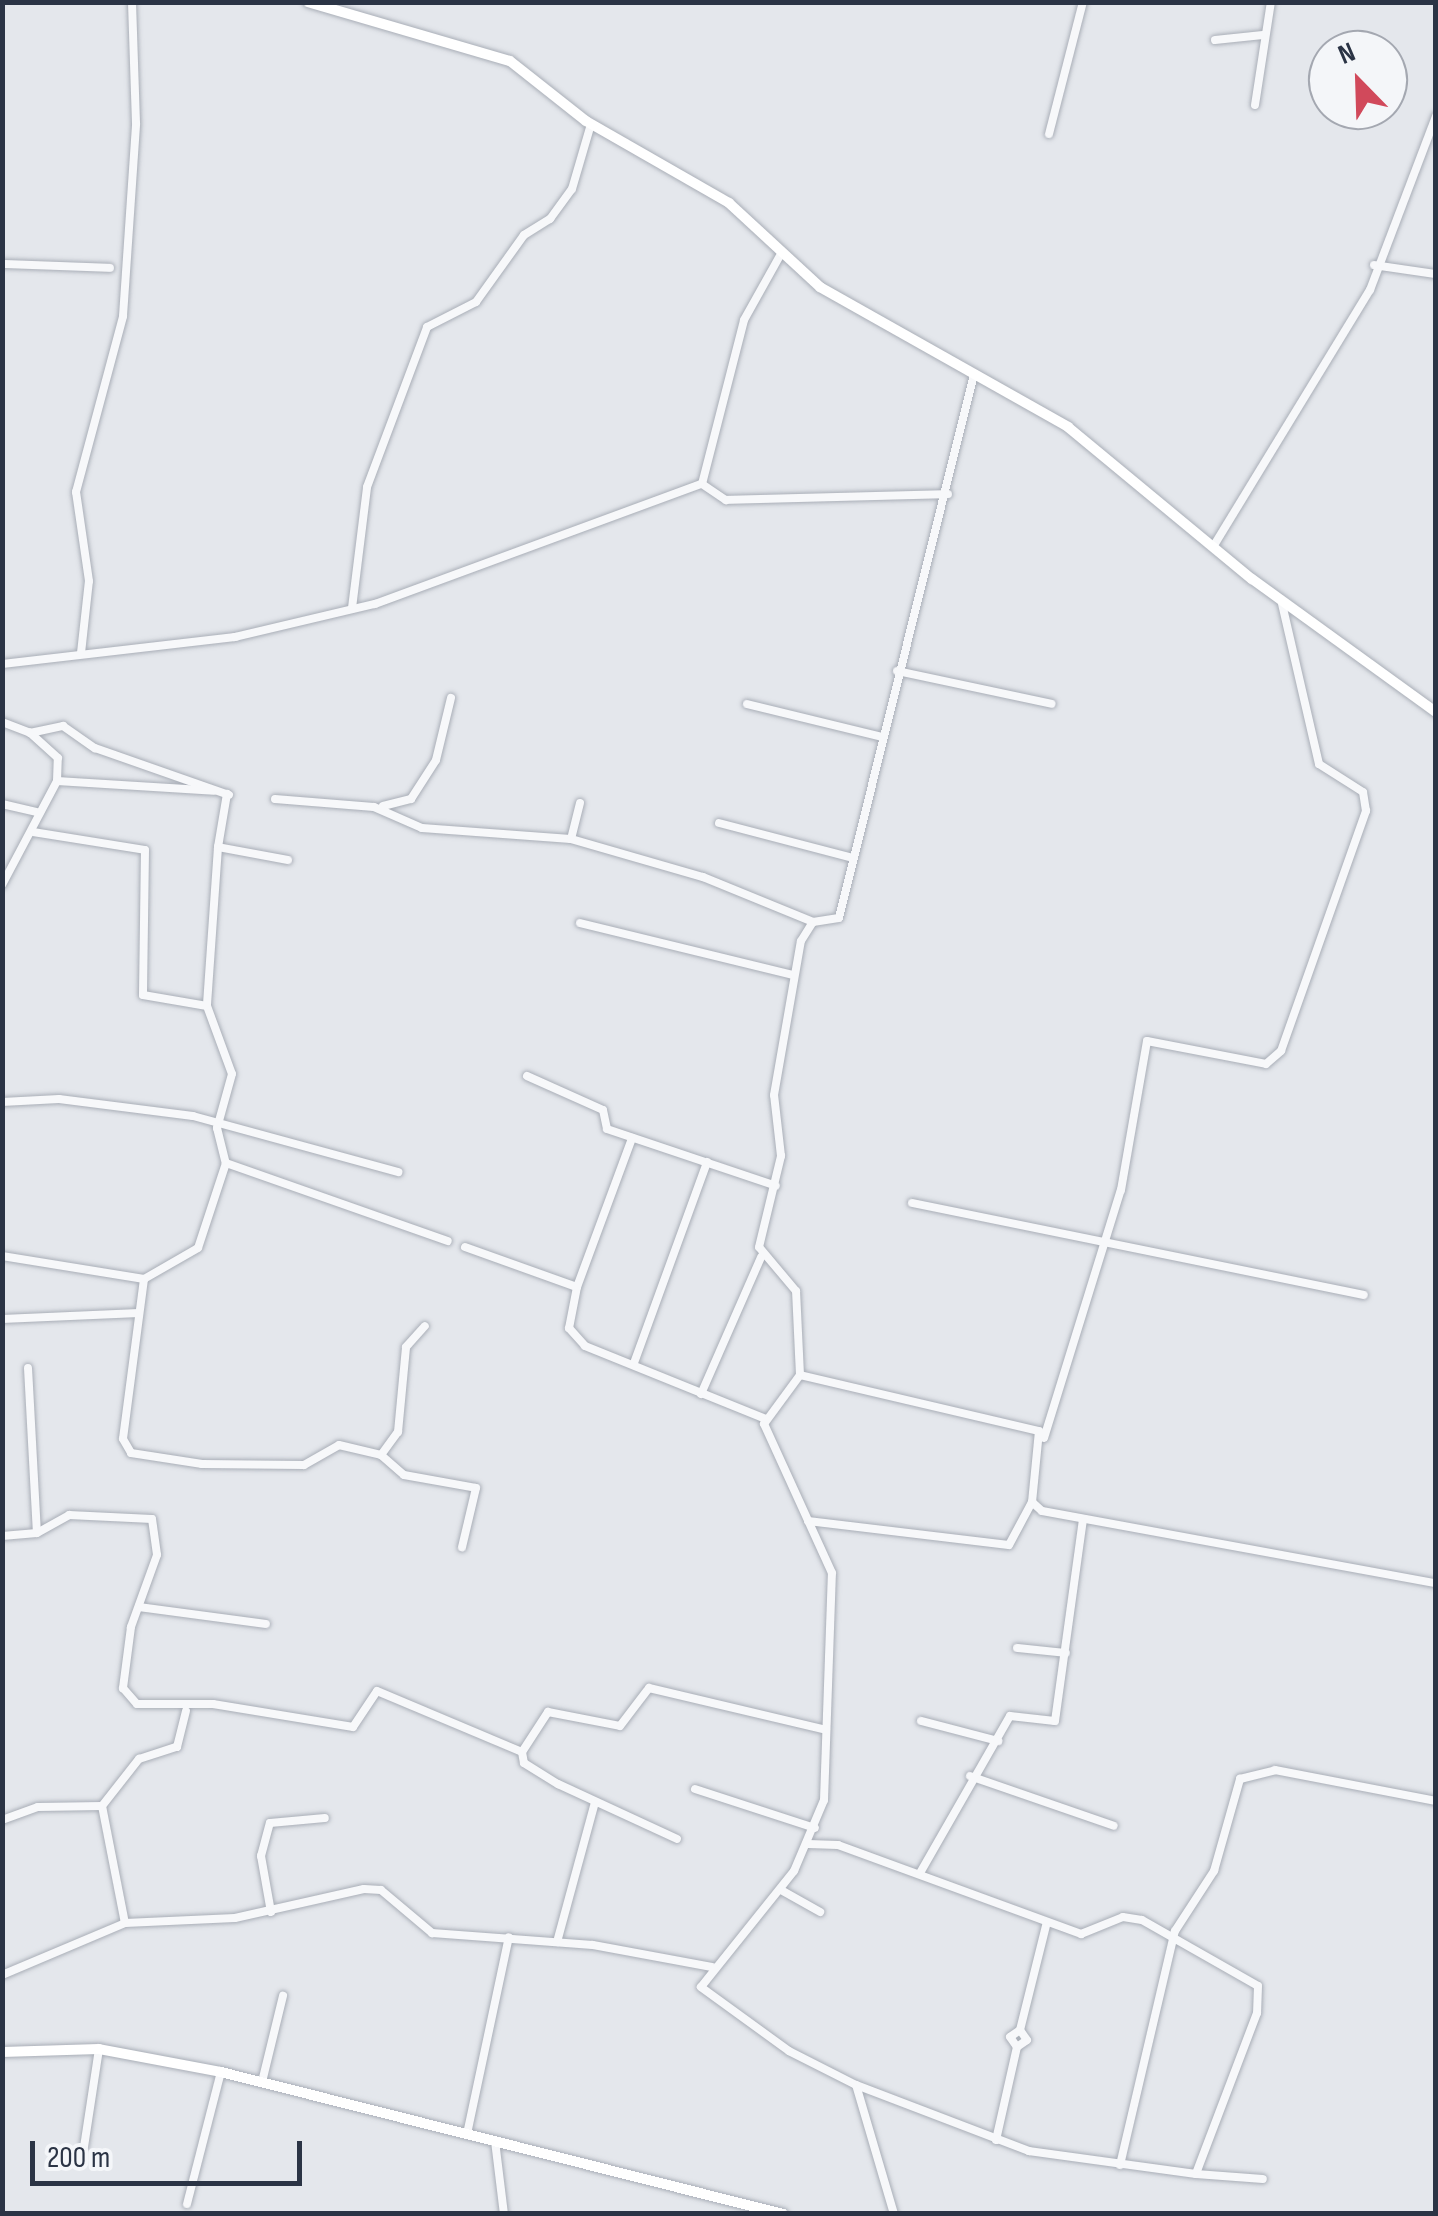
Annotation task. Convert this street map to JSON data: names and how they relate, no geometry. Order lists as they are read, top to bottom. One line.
{"scale_bar":"200 m","north":"top left"}
